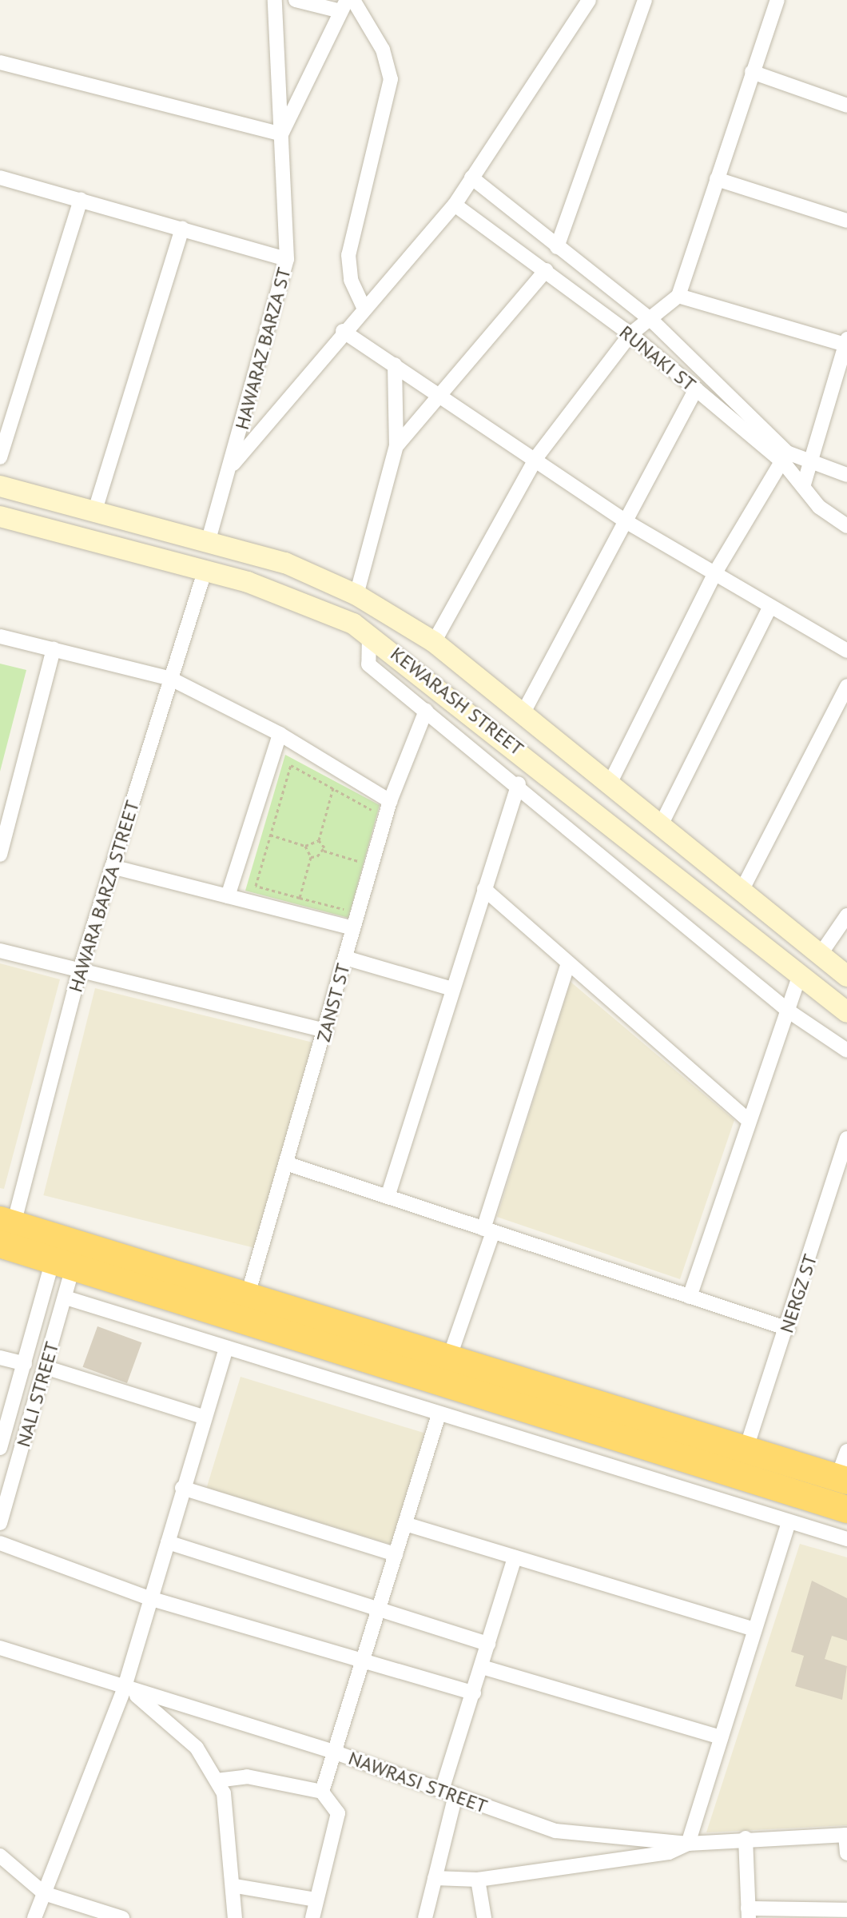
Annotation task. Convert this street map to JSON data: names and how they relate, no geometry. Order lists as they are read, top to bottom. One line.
{"streets":{"main road":["KEWARASH STREET"],"street":["HAWARAZ BARZA ST","RUNAKI ST","HAWARA BARZA STREET","ZANST ST","NERGZ ST","NALI STREET","NAWRASI STREET"]},"crossings":[["HAWARAZ BARZA ST","KEWARASH STREET"],["KEWARASH STREET","HAWARA BARZA STREET"]]}
